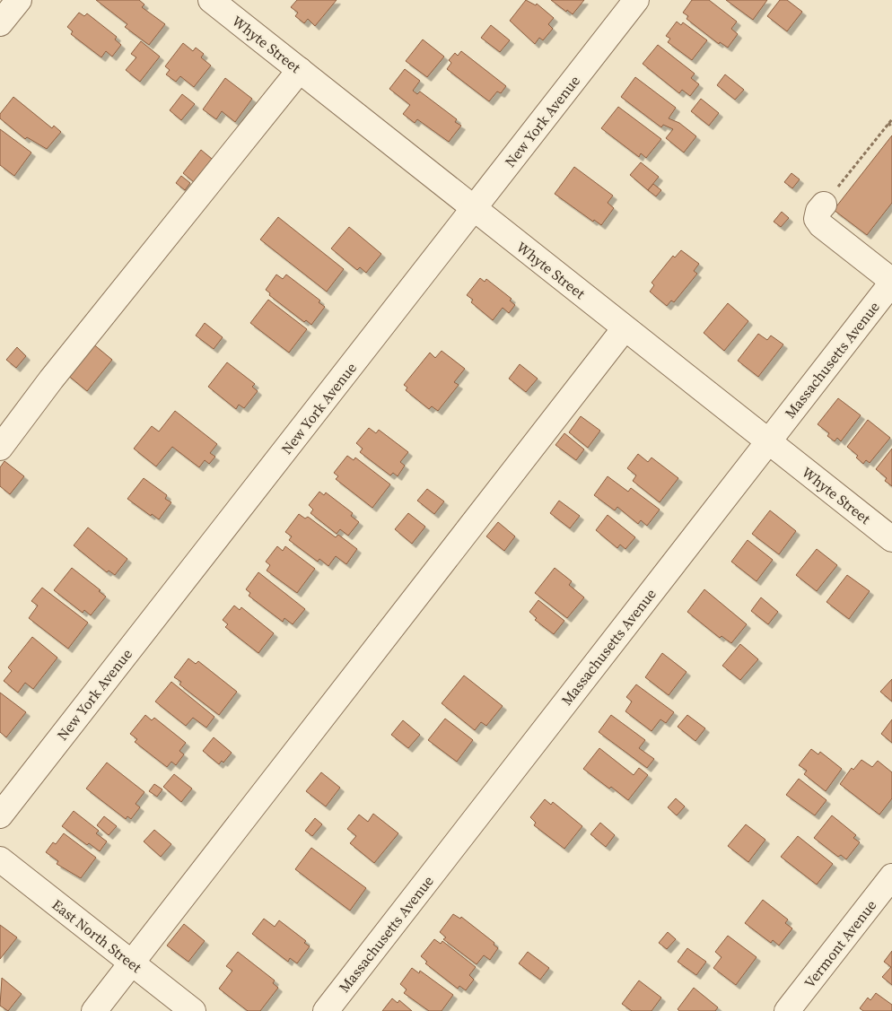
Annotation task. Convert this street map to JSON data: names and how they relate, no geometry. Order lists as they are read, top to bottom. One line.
{"streets":{"street":["Whyte Street","New York Avenue","Massachusetts Avenue","East North Street","Vermont Avenue"]},"crossings":[["Whyte Street","New York Avenue"],["Whyte Street","Massachusetts Avenue"]]}
